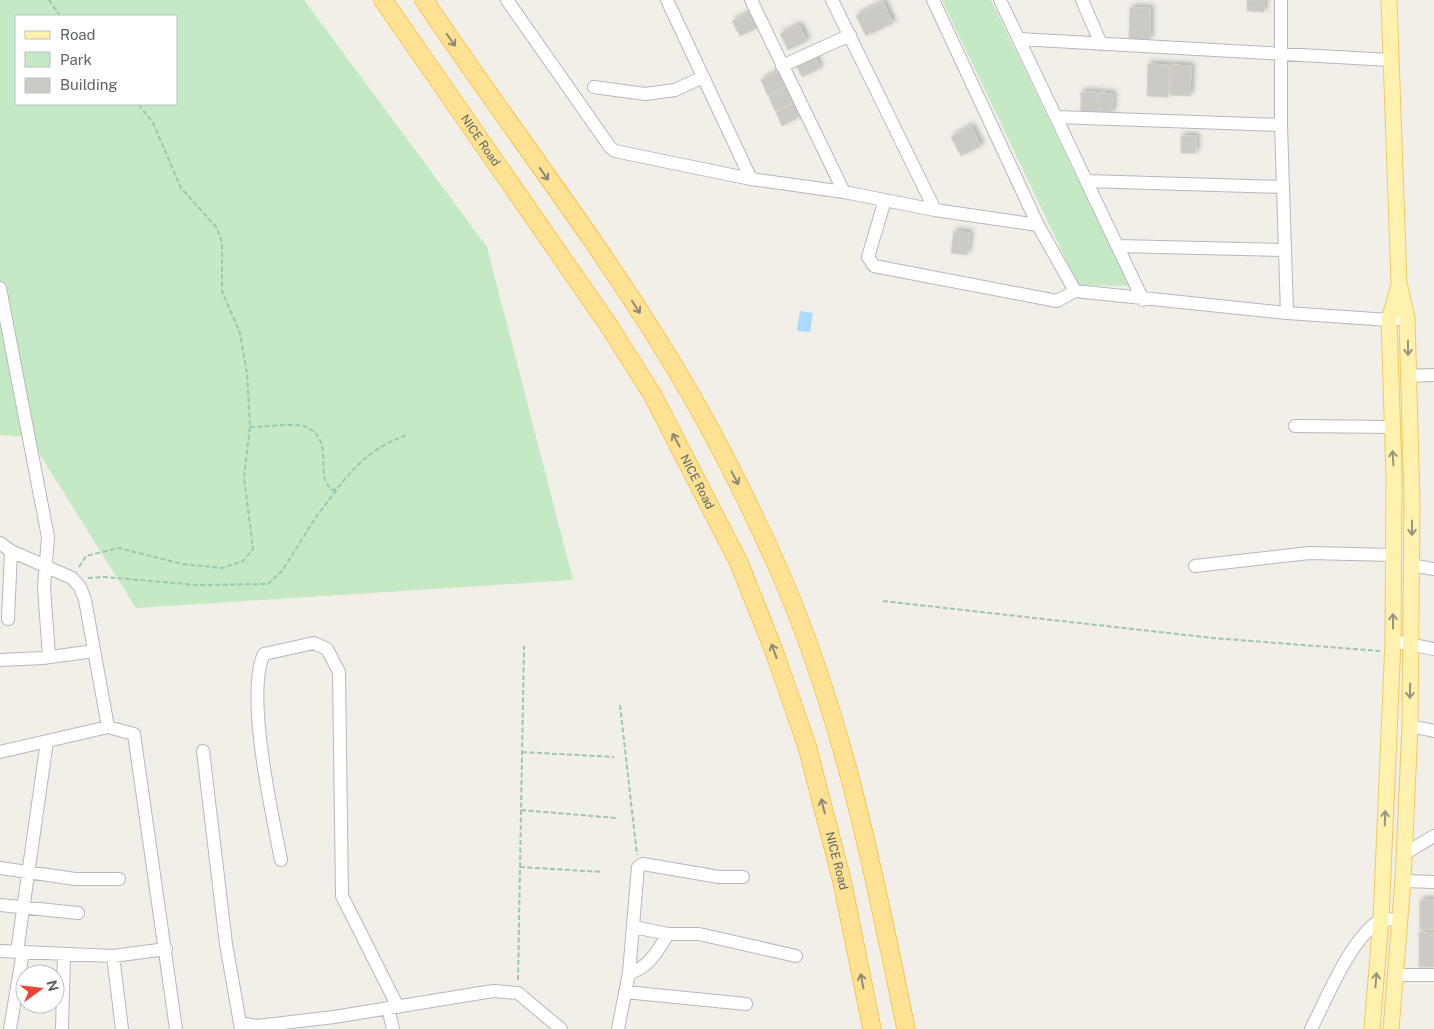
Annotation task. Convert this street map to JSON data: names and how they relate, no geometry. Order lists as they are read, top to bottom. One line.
{"streets":{"highway":["NICE Road"]},"legend":["Road","Park","Building"],"north":"right"}
